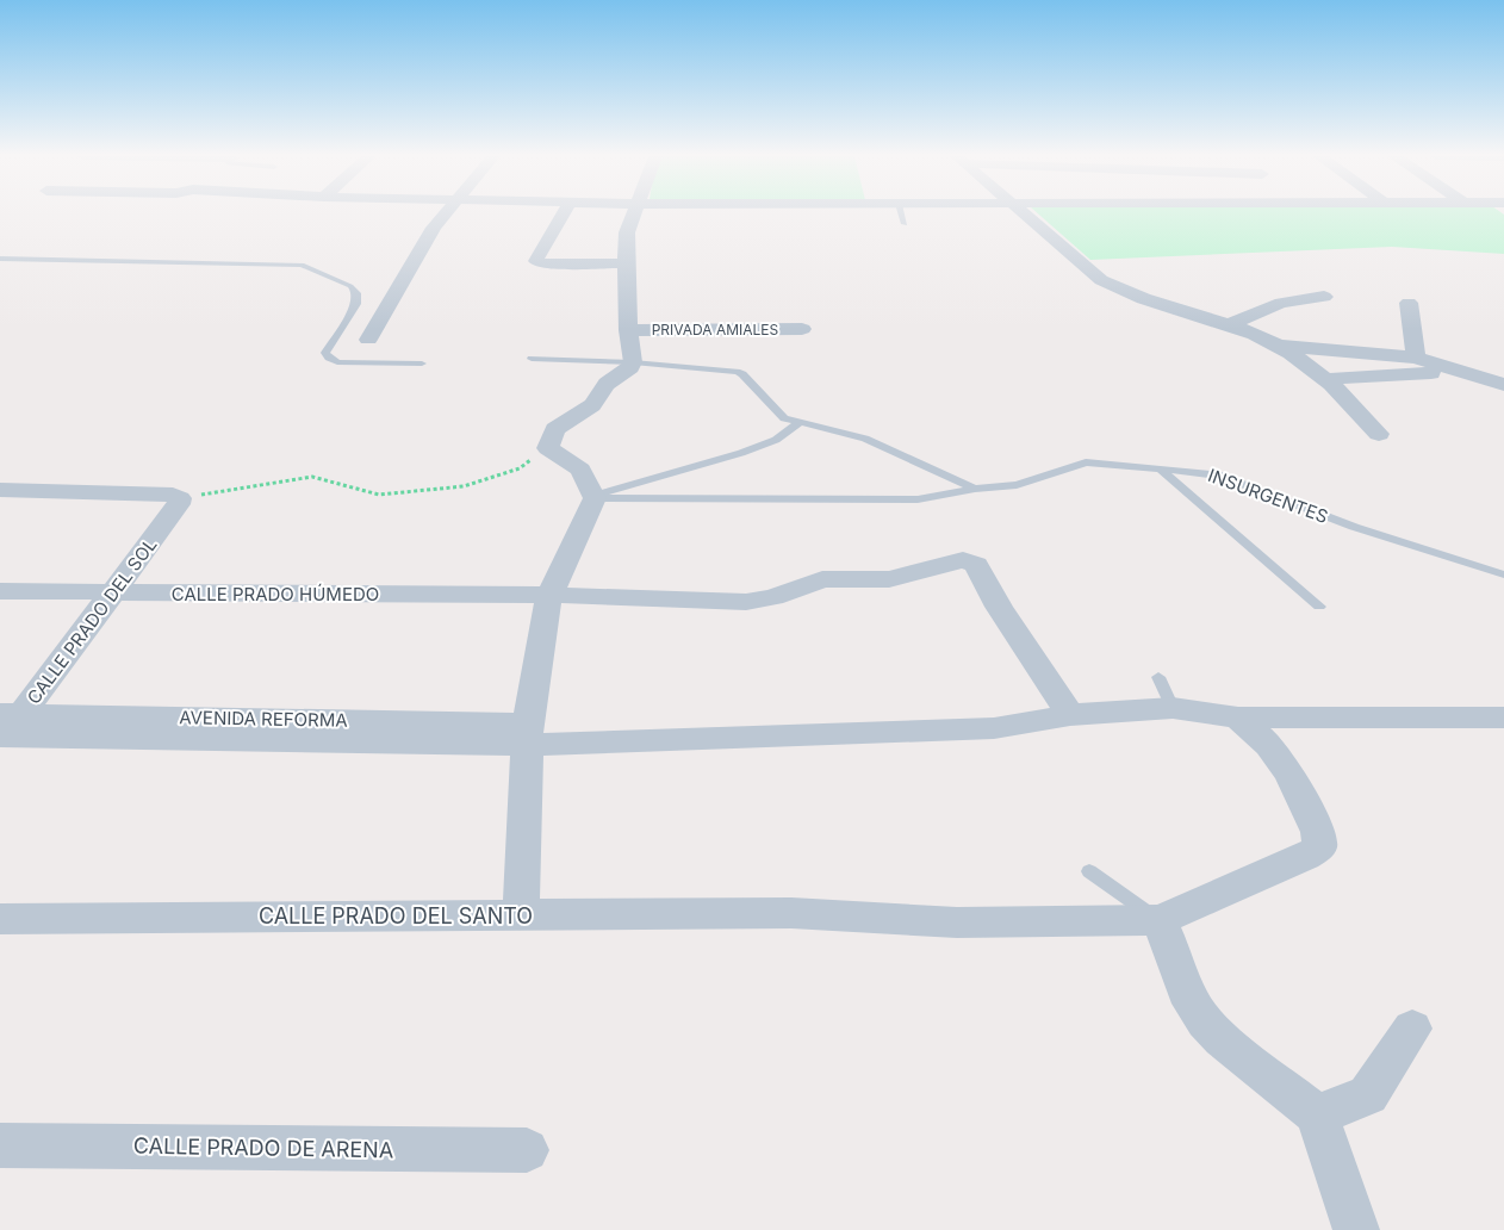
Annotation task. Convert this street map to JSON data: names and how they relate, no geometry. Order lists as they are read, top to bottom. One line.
{"streets":{"street":["PRIVADA AMIALES","CALLE PRADO HÚMEDO","CALLE PRADO DEL SOL","AVENIDA REFORMA","CALLE PRADO DEL SANTO","CALLE PRADO DE ARENA"],"lane":["INSURGENTES"]},"crossings":[["CALLE PRADO HÚMEDO","CALLE PRADO DEL SOL"],["CALLE PRADO HÚMEDO","AVENIDA REFORMA"],["CALLE PRADO DEL SOL","AVENIDA REFORMA"]]}
